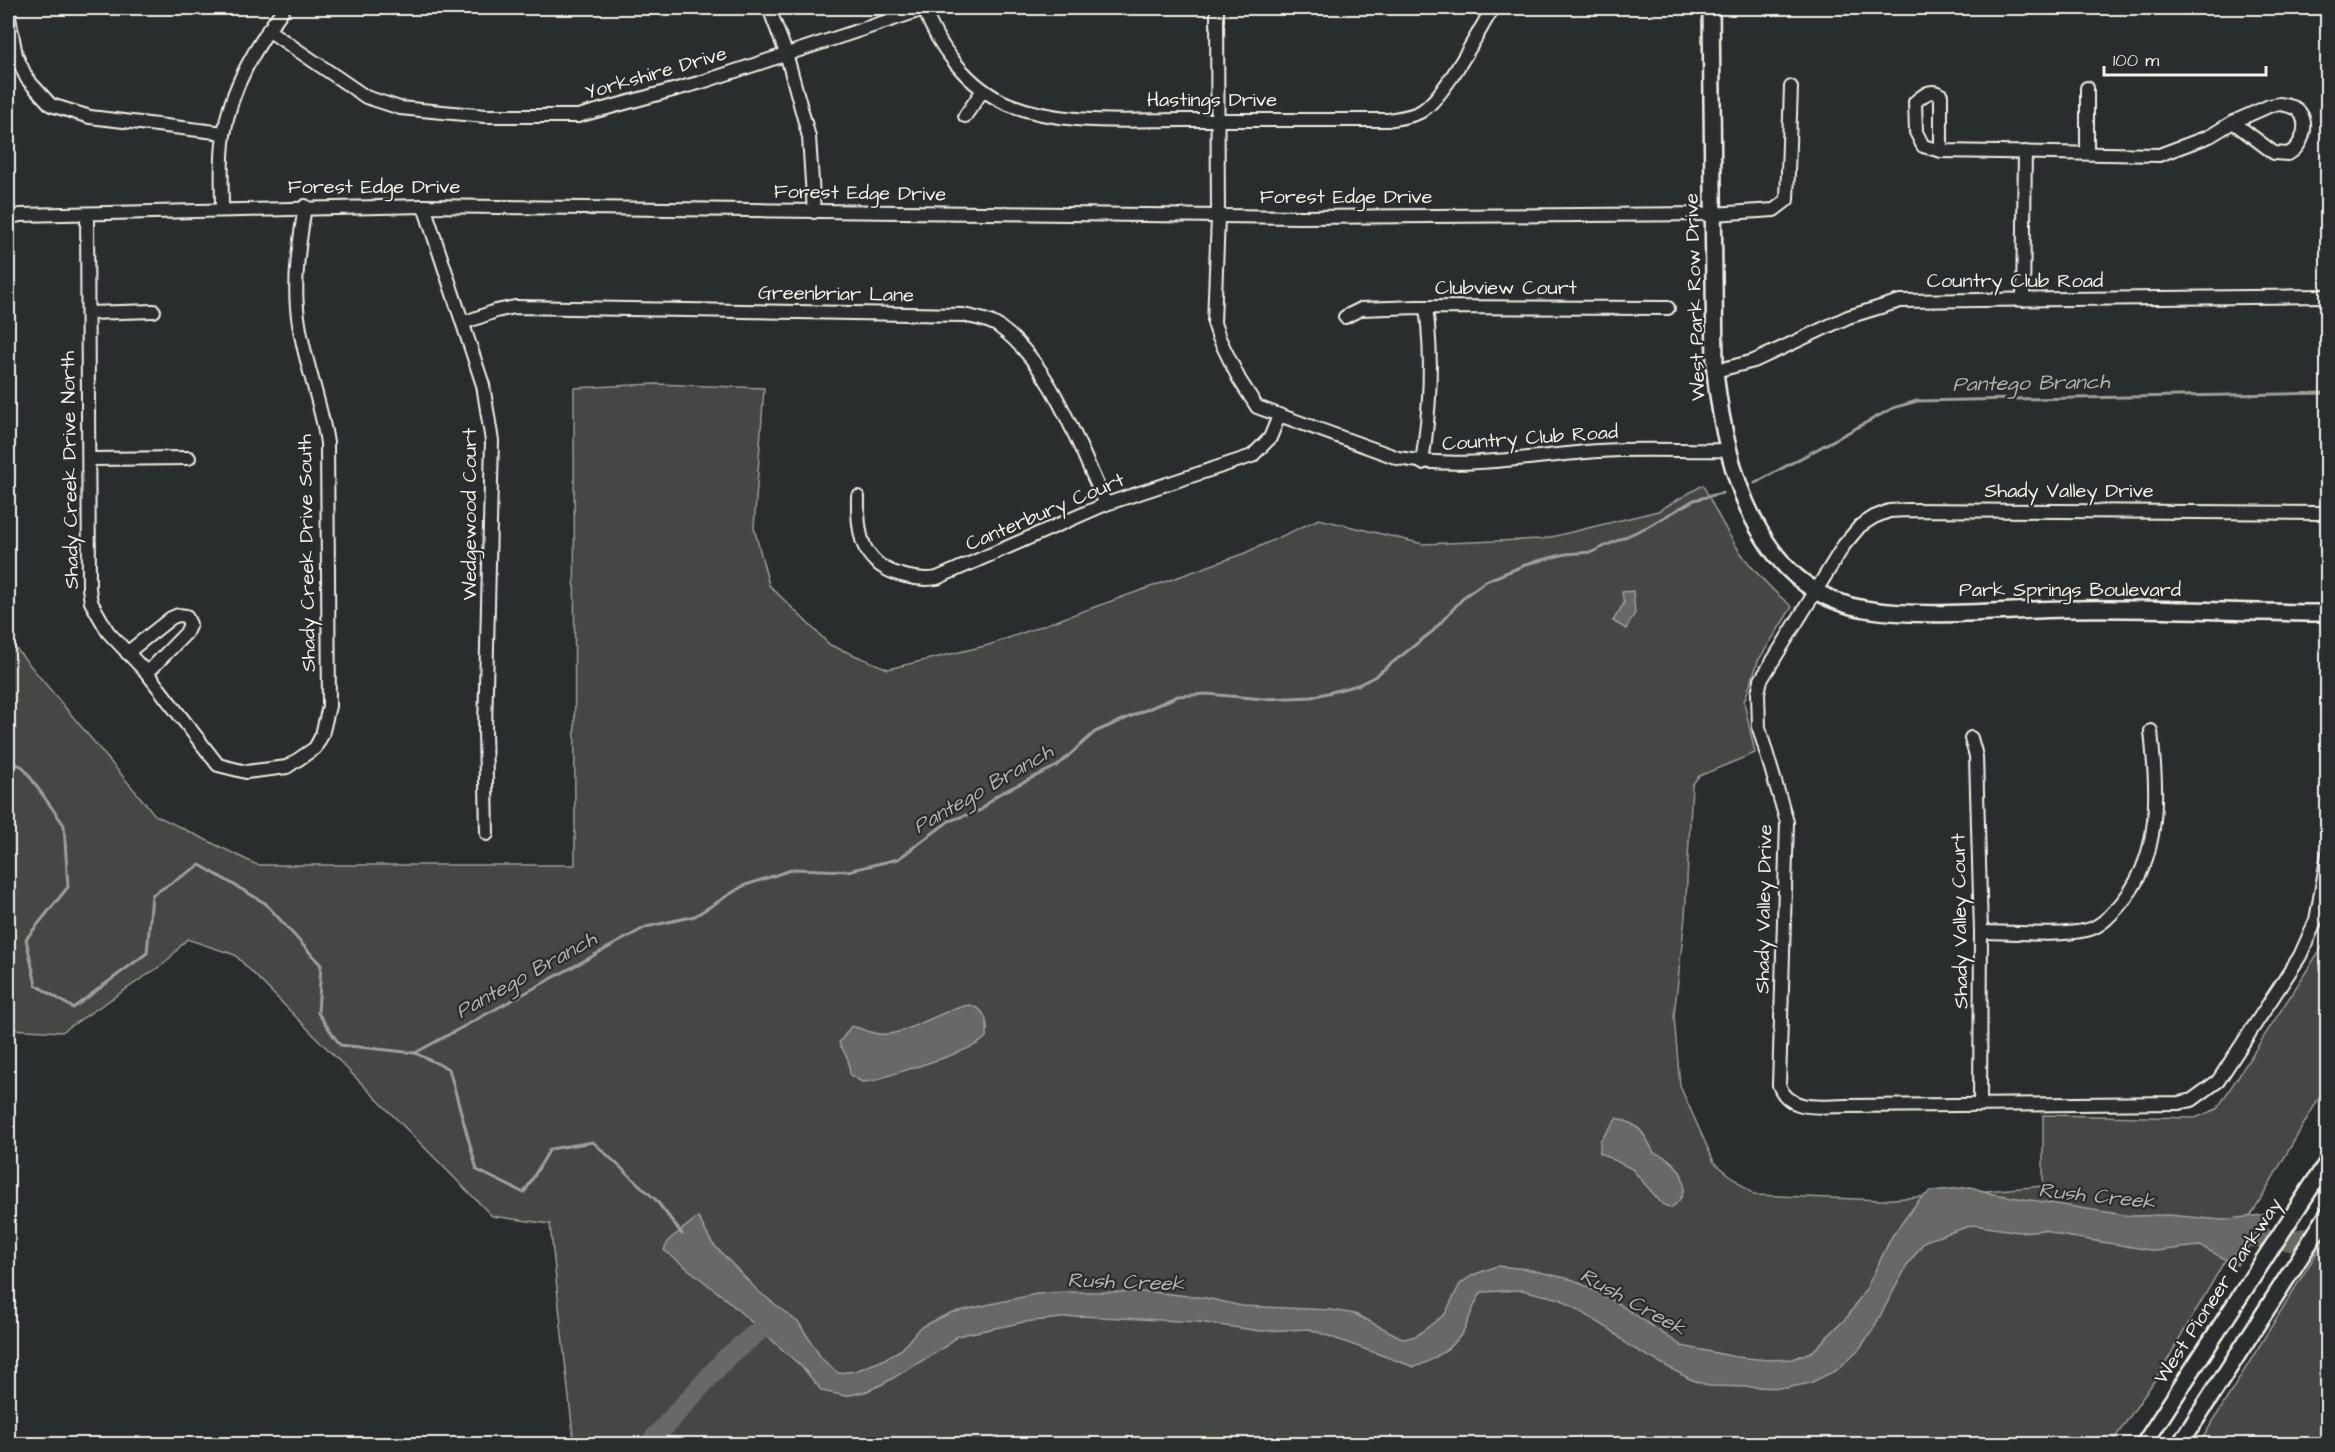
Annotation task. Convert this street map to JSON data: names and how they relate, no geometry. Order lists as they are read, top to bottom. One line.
{"streets":{"main road":["West Park Row Drive","Park Springs Boulevard","West Pioneer Parkway"],"street":["Yorkshire Drive","Hastings Drive","Forest Edge Drive","Country Club Road","Clubview Court","Greenbriar Lane","Shady Creek Drive North","Shady Valley Drive","Canterbury Court","Wedgewood Court","Shady Creek Drive South","Shady Valley Court"]},"crossings":[["Yorkshire Drive","Hastings Drive"],["Hastings Drive","Country Club Road"],["Forest Edge Drive","Country Club Road"],["Forest Edge Drive","West Park Row Drive"],["Forest Edge Drive","Shady Creek Drive North"],["Forest Edge Drive","Wedgewood Court"],["Forest Edge Drive","Shady Creek Drive South"],["Country Club Road","West Park Row Drive"],["Country Club Road","Canterbury Court"],["Greenbriar Lane","Canterbury Court"],["Greenbriar Lane","Wedgewood Court"],["West Park Row Drive","Shady Valley Drive"],["West Park Row Drive","Park Springs Boulevard"],["Shady Creek Drive North","Shady Creek Drive South"],["Shady Valley Drive","Park Springs Boulevard"],["Shady Valley Drive","Shady Valley Court"]],"water":["Pantego Branch","Rush Creek"],"scale_bar":"100 m"}
